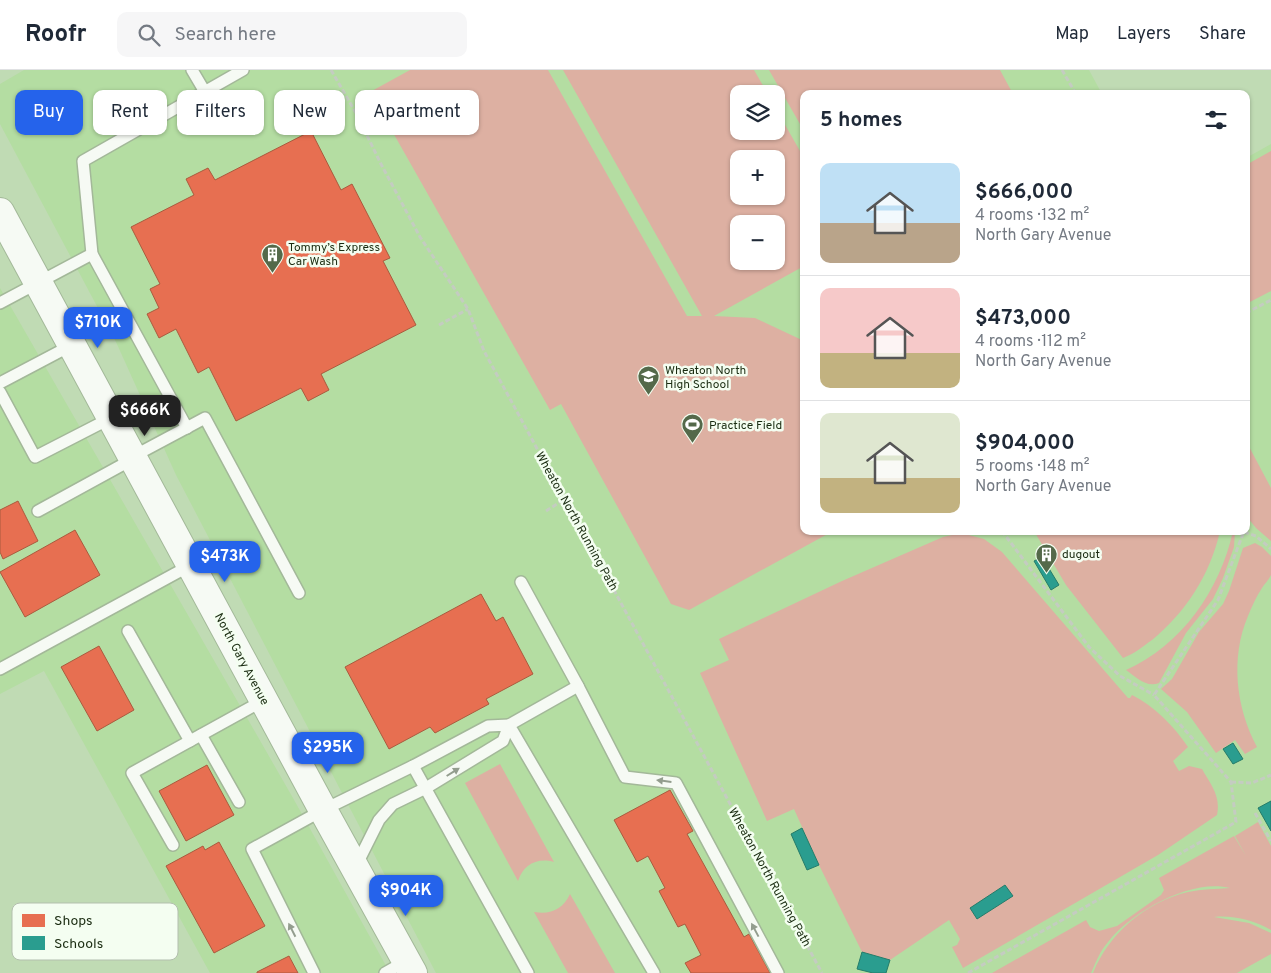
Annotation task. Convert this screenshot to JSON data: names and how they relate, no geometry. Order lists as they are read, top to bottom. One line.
{"streets":{"street":["North Gary Avenue"],"path":["Wheaton North Running Path"]},"places":{"building":["Tommy’s Express Car Wash","dugout"],"school or university":["Wheaton North High School"],"sports":["Practice Field"]},"legend":["Shops","Schools"],"page":{"header":"Roofr","search":"Search here","nav":["Map","Layers","Share"],"map_buttons":["+","−"],"chip":["Buy","Rent","Filters","New","Apartment"],"heading":"5 homes","list":[{"name":"$666,000","note":"4 rooms · 132 m² · North Gary Avenue"},{"name":"$473,000","note":"4 rooms · 112 m² · North Gary Avenue"},{"name":"$904,000","note":"5 rooms · 148 m² · North Gary Avenue"}],"price":["$710K","$666K","$473K","$295K","$904K"]}}
